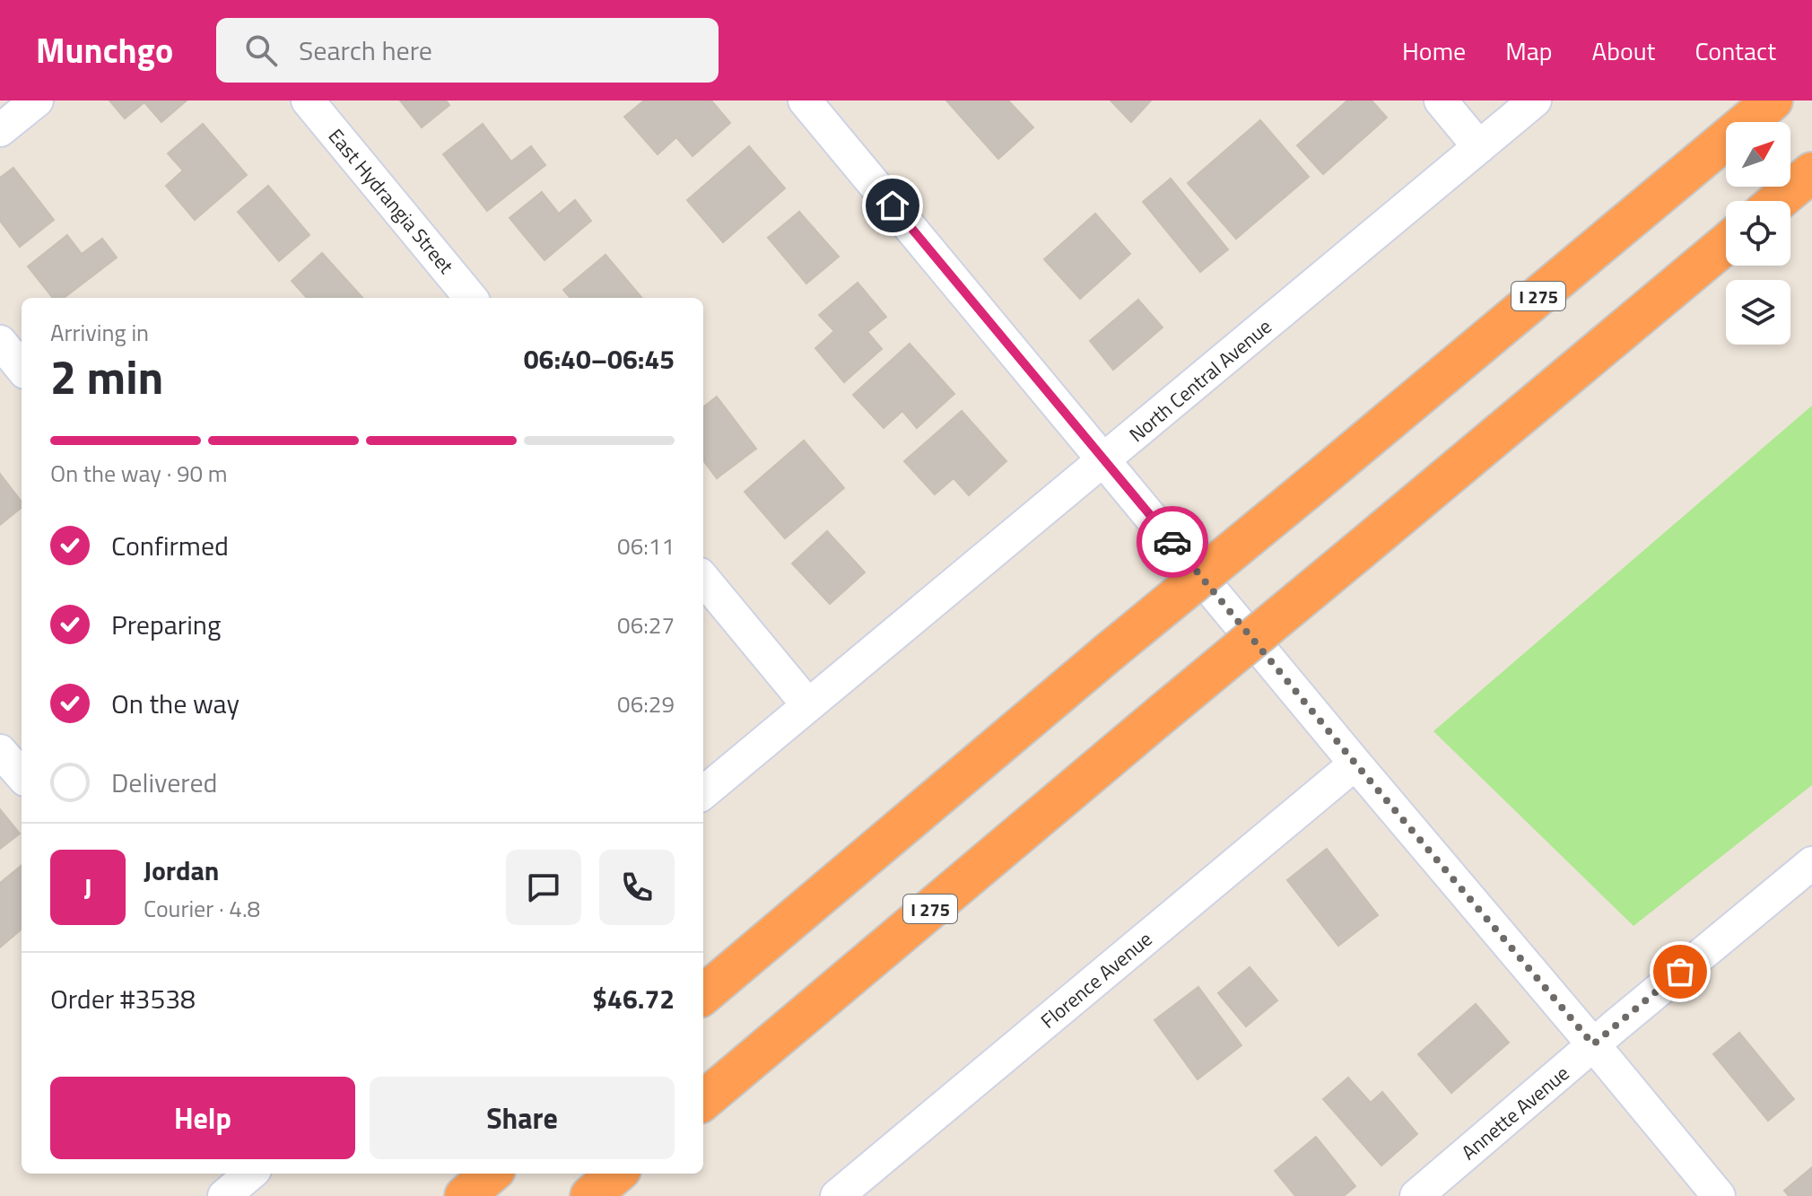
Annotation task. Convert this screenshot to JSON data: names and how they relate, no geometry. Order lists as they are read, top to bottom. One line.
{"streets":{"highway":["I 275"],"street":["East Hydrangia Street","North Central Avenue","Florence Avenue","Annette Avenue"]},"north":"top right","page":{"header":"Munchgo","search":"Search here","nav":["Home","Map","About","Contact"],"heading":["2 min","Arriving in","06:40–06:45"],"panel":["Jordan","Courier · 4.8","Order #3538","$46.72"],"bar":"On the way · 90 m","list":[["Confirmed","06:11"],["Preparing","06:27"],["On the way","06:29"],"Delivered"],"round":"J","buttons":["Help","Share"]}}
